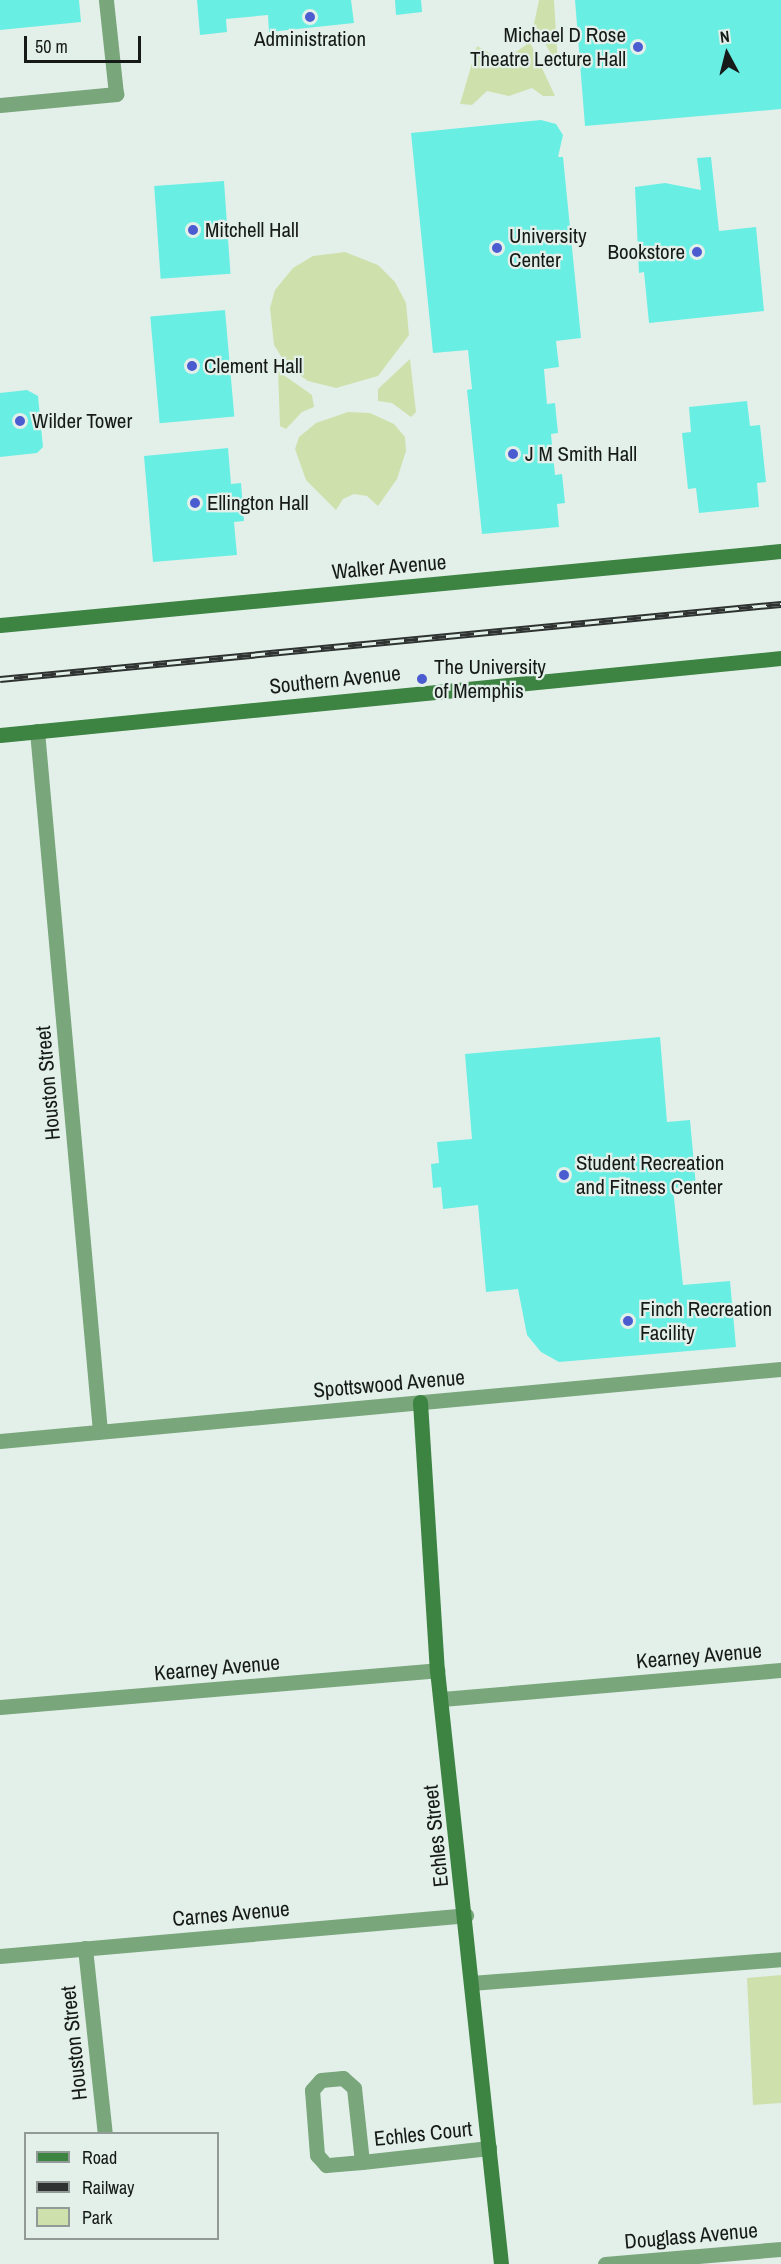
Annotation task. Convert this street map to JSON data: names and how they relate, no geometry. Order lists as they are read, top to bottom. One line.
{"streets":{"street":["Walker Avenue","Southern Avenue","Houston Street","Spottswood Avenue","Kearney Avenue","Echles Street","Carnes Avenue","Echles Court","Douglass Avenue"]},"crossings":[["Southern Avenue","Houston Street"],["Houston Street","Spottswood Avenue"],["Houston Street","Carnes Avenue"],["Spottswood Avenue","Echles Street"],["Kearney Avenue","Echles Street"],["Echles Street","Carnes Avenue"],["Echles Street","Echles Court"]],"places":["Administration","Michael D Rose Theatre Lecture Hall","Mitchell Hall","University Center","Bookstore","Clement Hall","Wilder Tower","J M Smith Hall","Ellington Hall","The University of Memphis","Student Recreation and Fitness Center","Finch Recreation Facility"],"legend":["Road","Railway","Park"],"scale_bar":"50 m","north":"top"}
